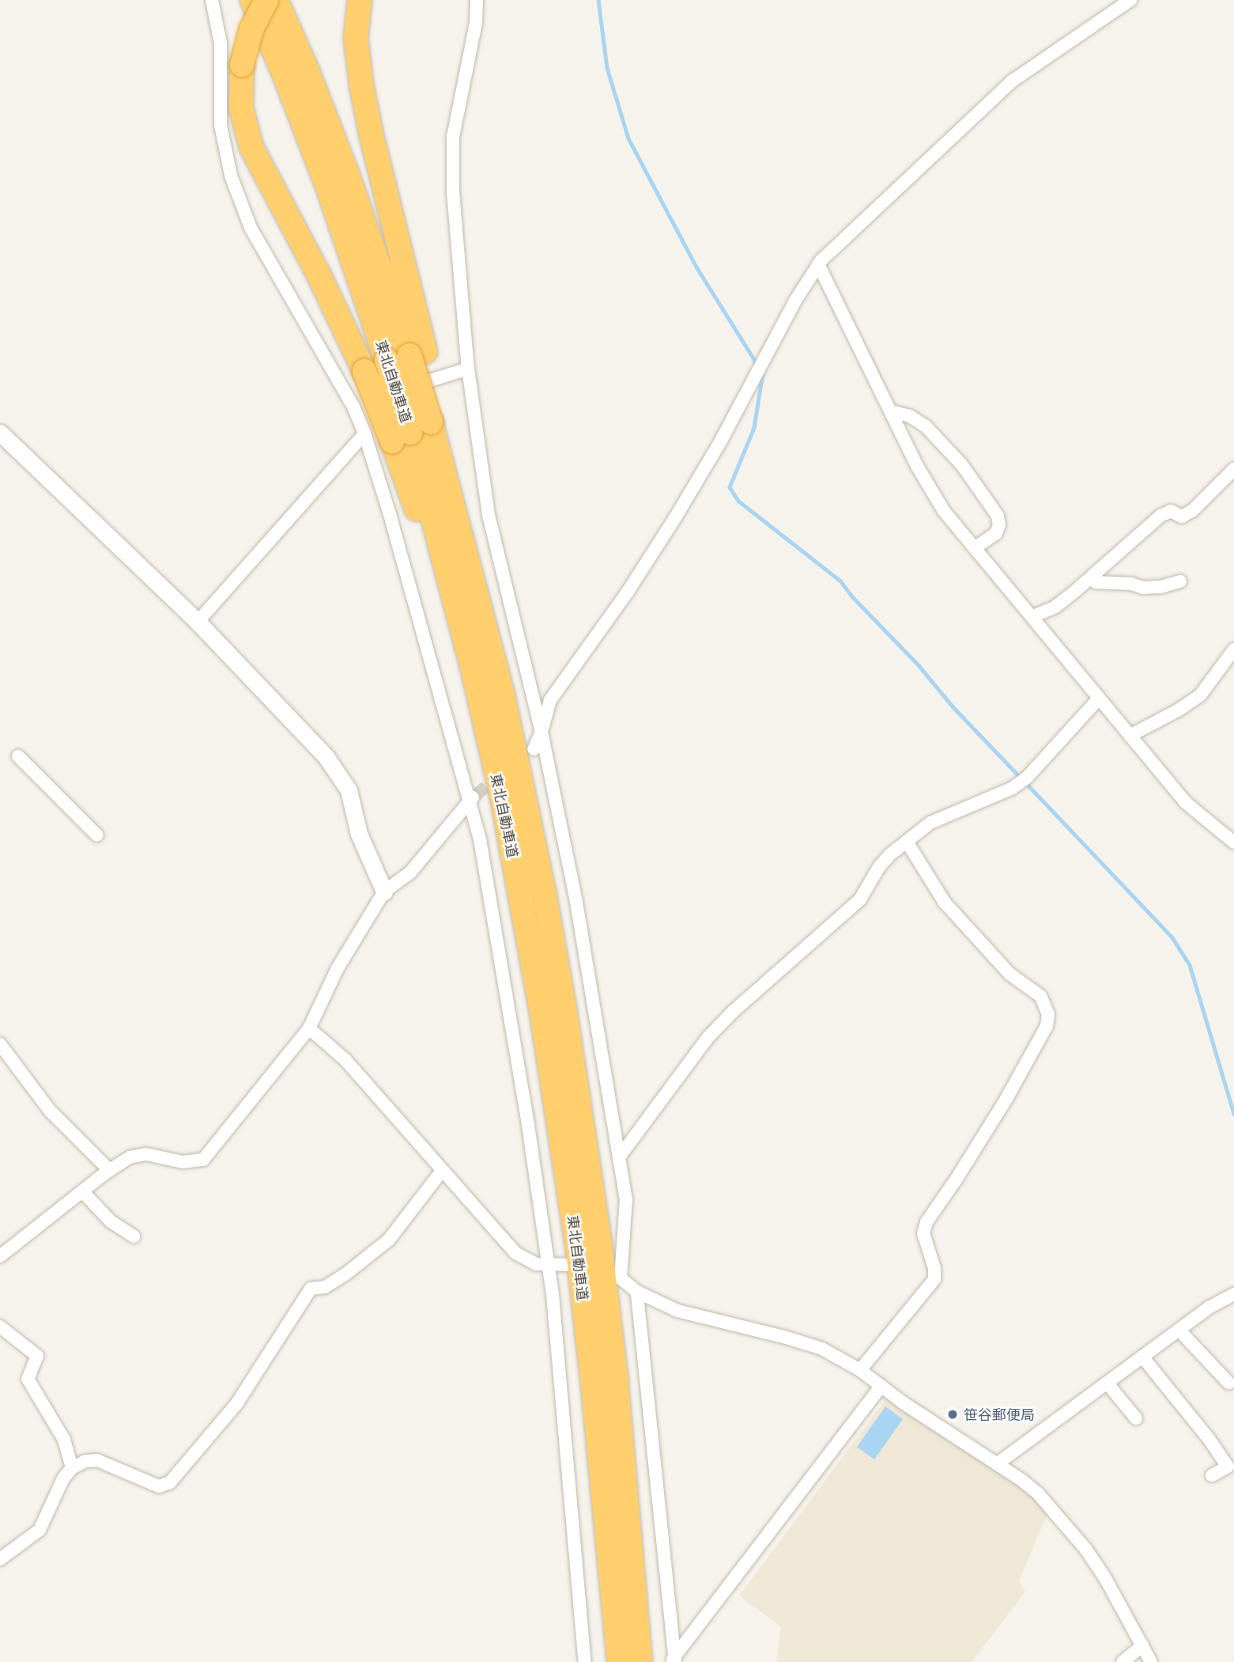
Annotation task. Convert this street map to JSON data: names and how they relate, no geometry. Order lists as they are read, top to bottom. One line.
{"streets":{"highway":["東北自動車道"]},"places":["笹谷郵便局"]}
